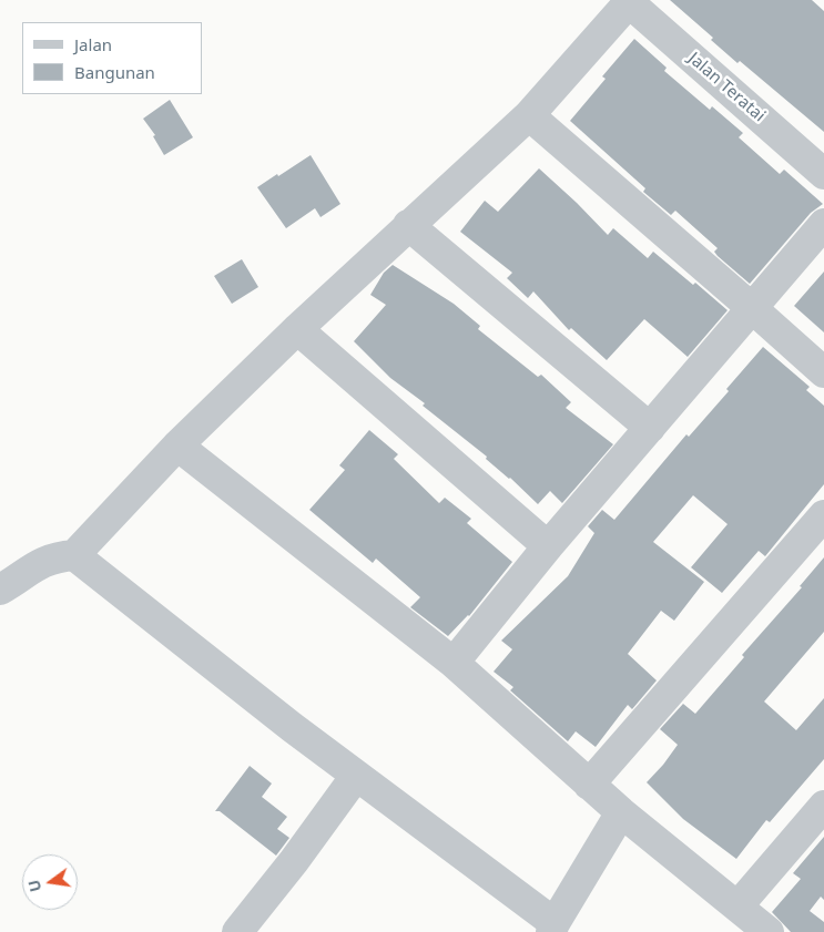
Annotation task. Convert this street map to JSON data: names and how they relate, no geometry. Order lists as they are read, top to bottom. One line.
{"streets":{"street":["Jalan Teratai"]},"legend":["Jalan","Bangunan"],"north":"left"}
